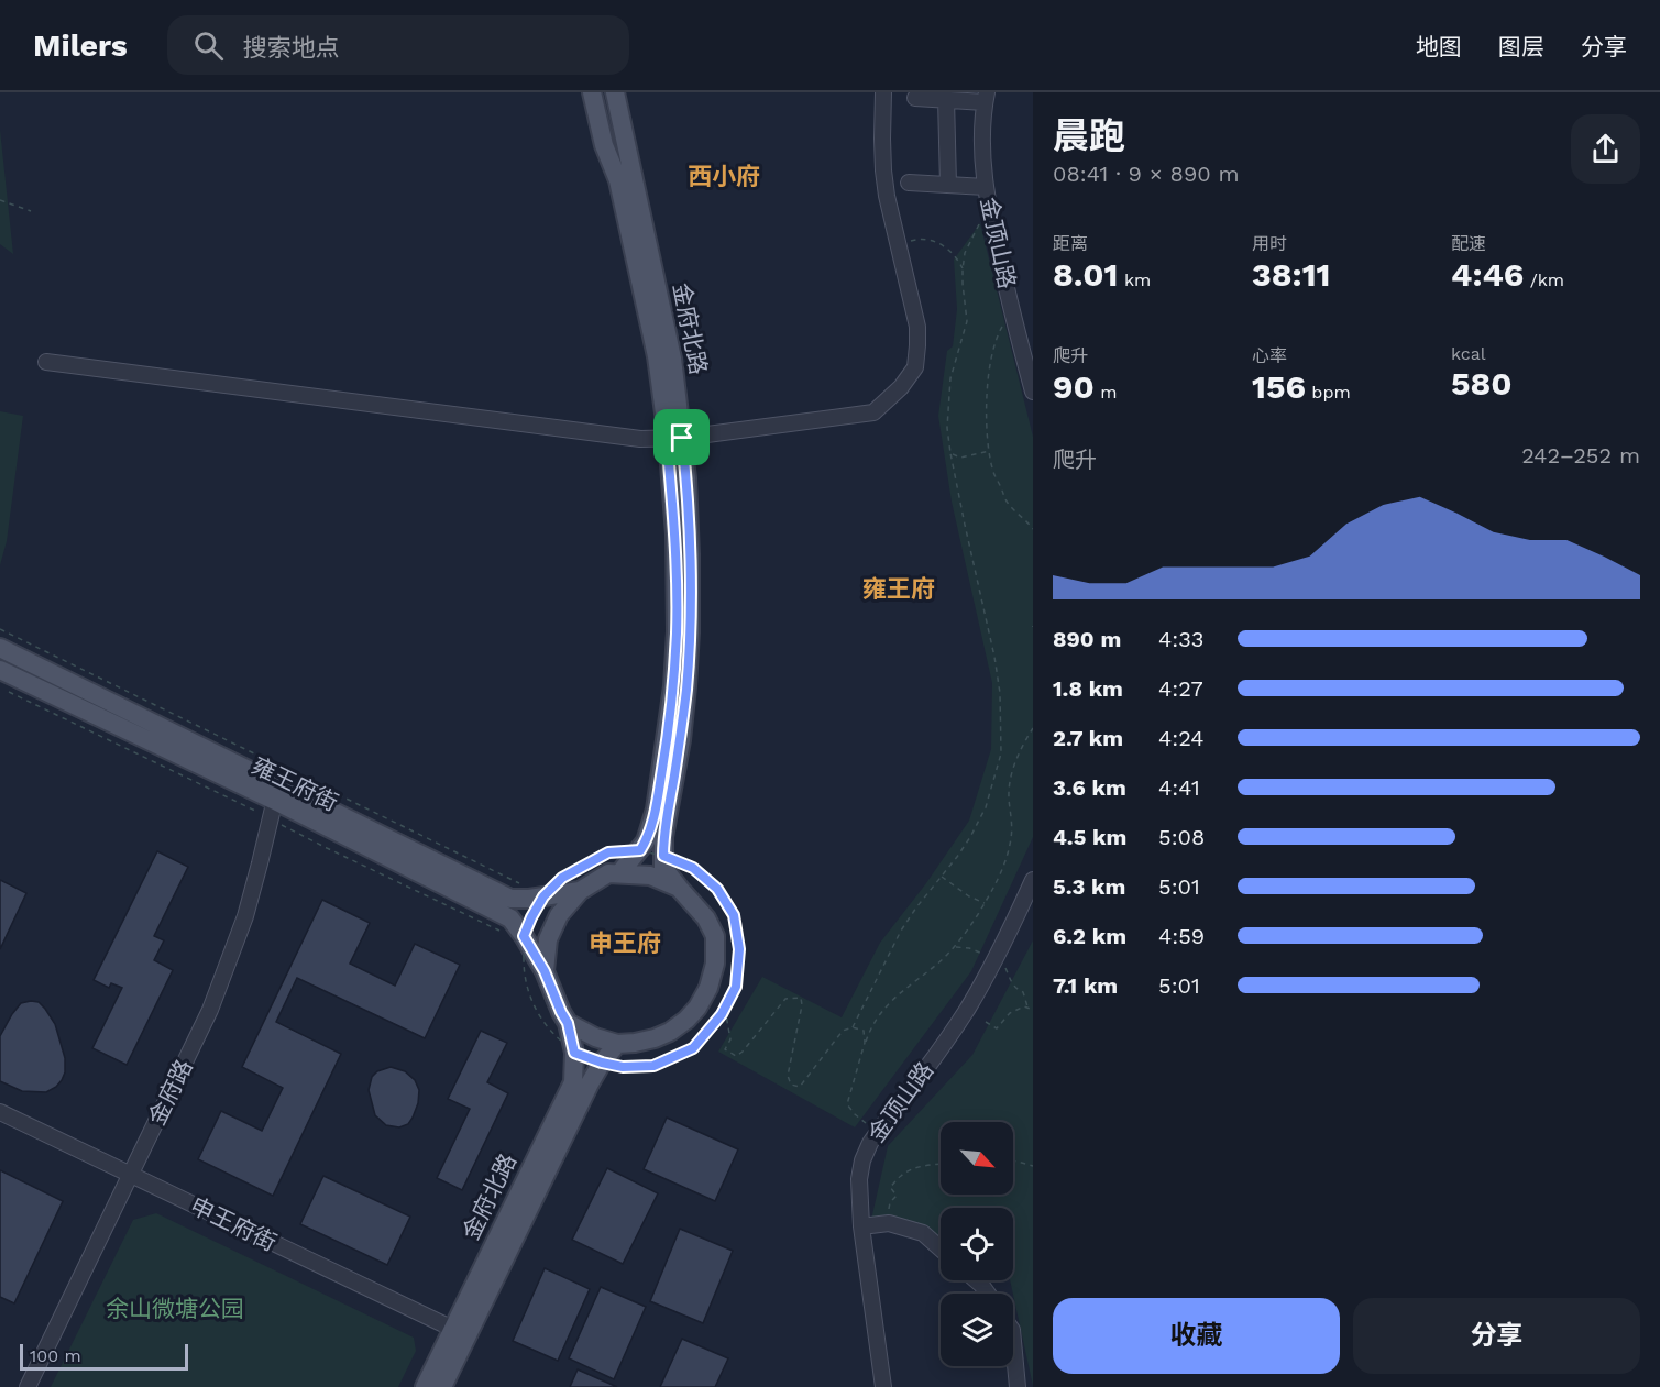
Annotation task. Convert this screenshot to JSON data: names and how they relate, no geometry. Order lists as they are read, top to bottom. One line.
{"streets":{"main road":["金府北路","雍王府街"],"street":["金顶山路","金府路","申王府街"]},"crossings":[["金府北路","雍王府街"],["金府北路","申王府街"],["雍王府街","金府路"],["金府路","申王府街"]],"districts":["西小府","雍王府","申王府"],"parks":["余山微塘公园"],"scale_bar":"100 m","north":"bottom right","page":{"header":"Milers","search":"搜索地点","nav":["地图","图层","分享"],"heading":["晨跑","08:41 · 9 × 890 m"],"stats":[["距离","8.01 km"],["用时","38:11"],["配速","4:46 /km"],["爬升","90 m"],["心率","156 bpm"],["kcal","580"]],"chart":["爬升","242–252 m"],"list":[{"name":"890 m","note":"4:33"},{"name":"1.8 km","note":"4:27"},{"name":"2.7 km","note":"4:24"},{"name":"3.6 km","note":"4:41"},{"name":"4.5 km","note":"5:08"},{"name":"5.3 km","note":"5:01"},{"name":"6.2 km","note":"4:59"},{"name":"7.1 km","note":"5:01"}],"buttons":["收藏","分享"],"scale":"100 m"}}
